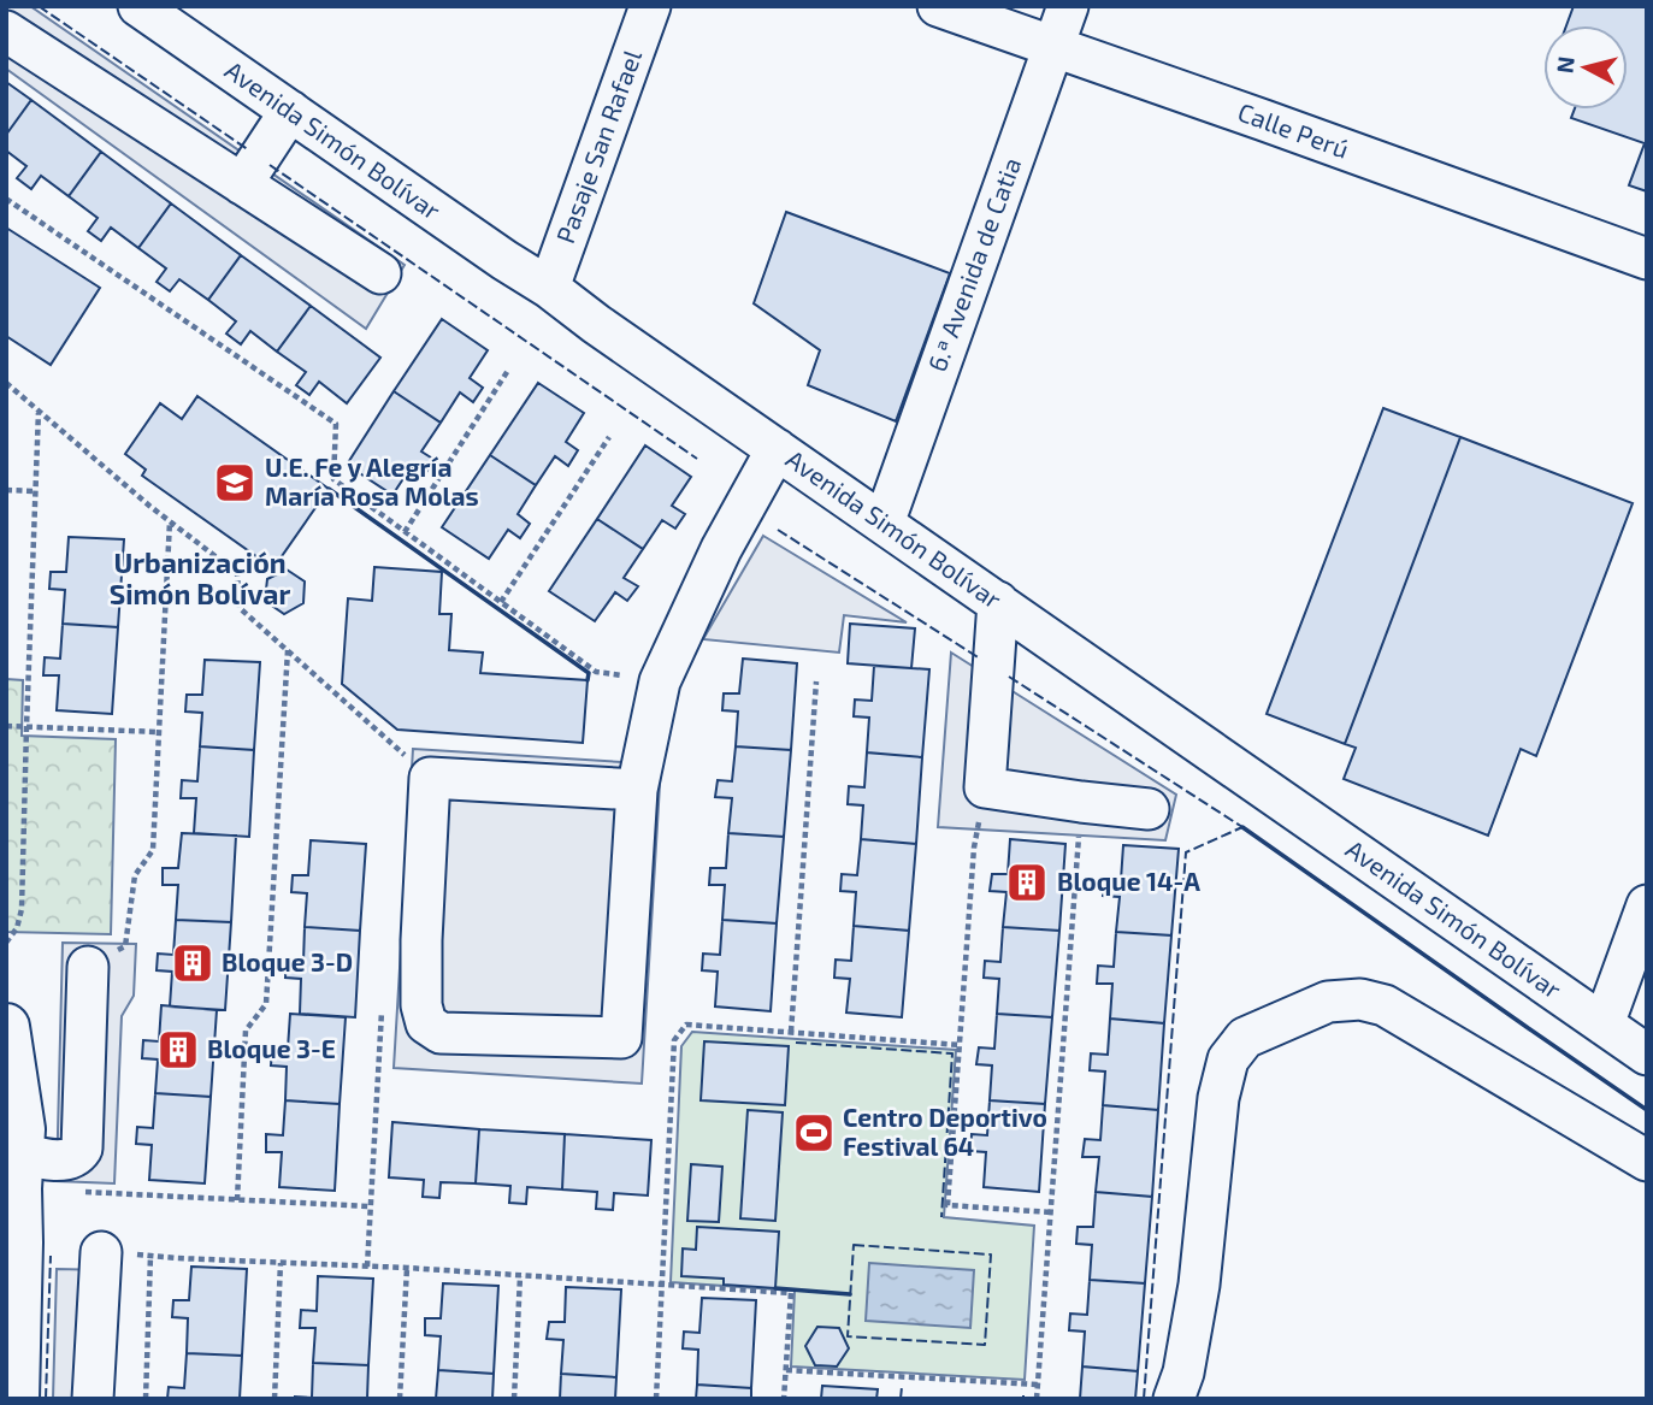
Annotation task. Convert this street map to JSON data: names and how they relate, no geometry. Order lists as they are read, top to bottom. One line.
{"streets":{"street":["Calle Perú","Avenida Simón Bolívar","Pasaje San Rafael","6.ª Avenida de Catia"]},"crossings":[["Calle Perú","6.ª Avenida de Catia"],["Avenida Simón Bolívar","Pasaje San Rafael"],["Avenida Simón Bolívar","6.ª Avenida de Catia"]],"districts":["Urbanización Simón Bolívar"],"places":{"school or university":["U.E. Fe y Alegría María Rosa Molas"],"building":["Bloque 14-A","Bloque 3-D","Bloque 3-E"],"sports":["Centro Deportivo Festival 64"]},"north":"left"}
